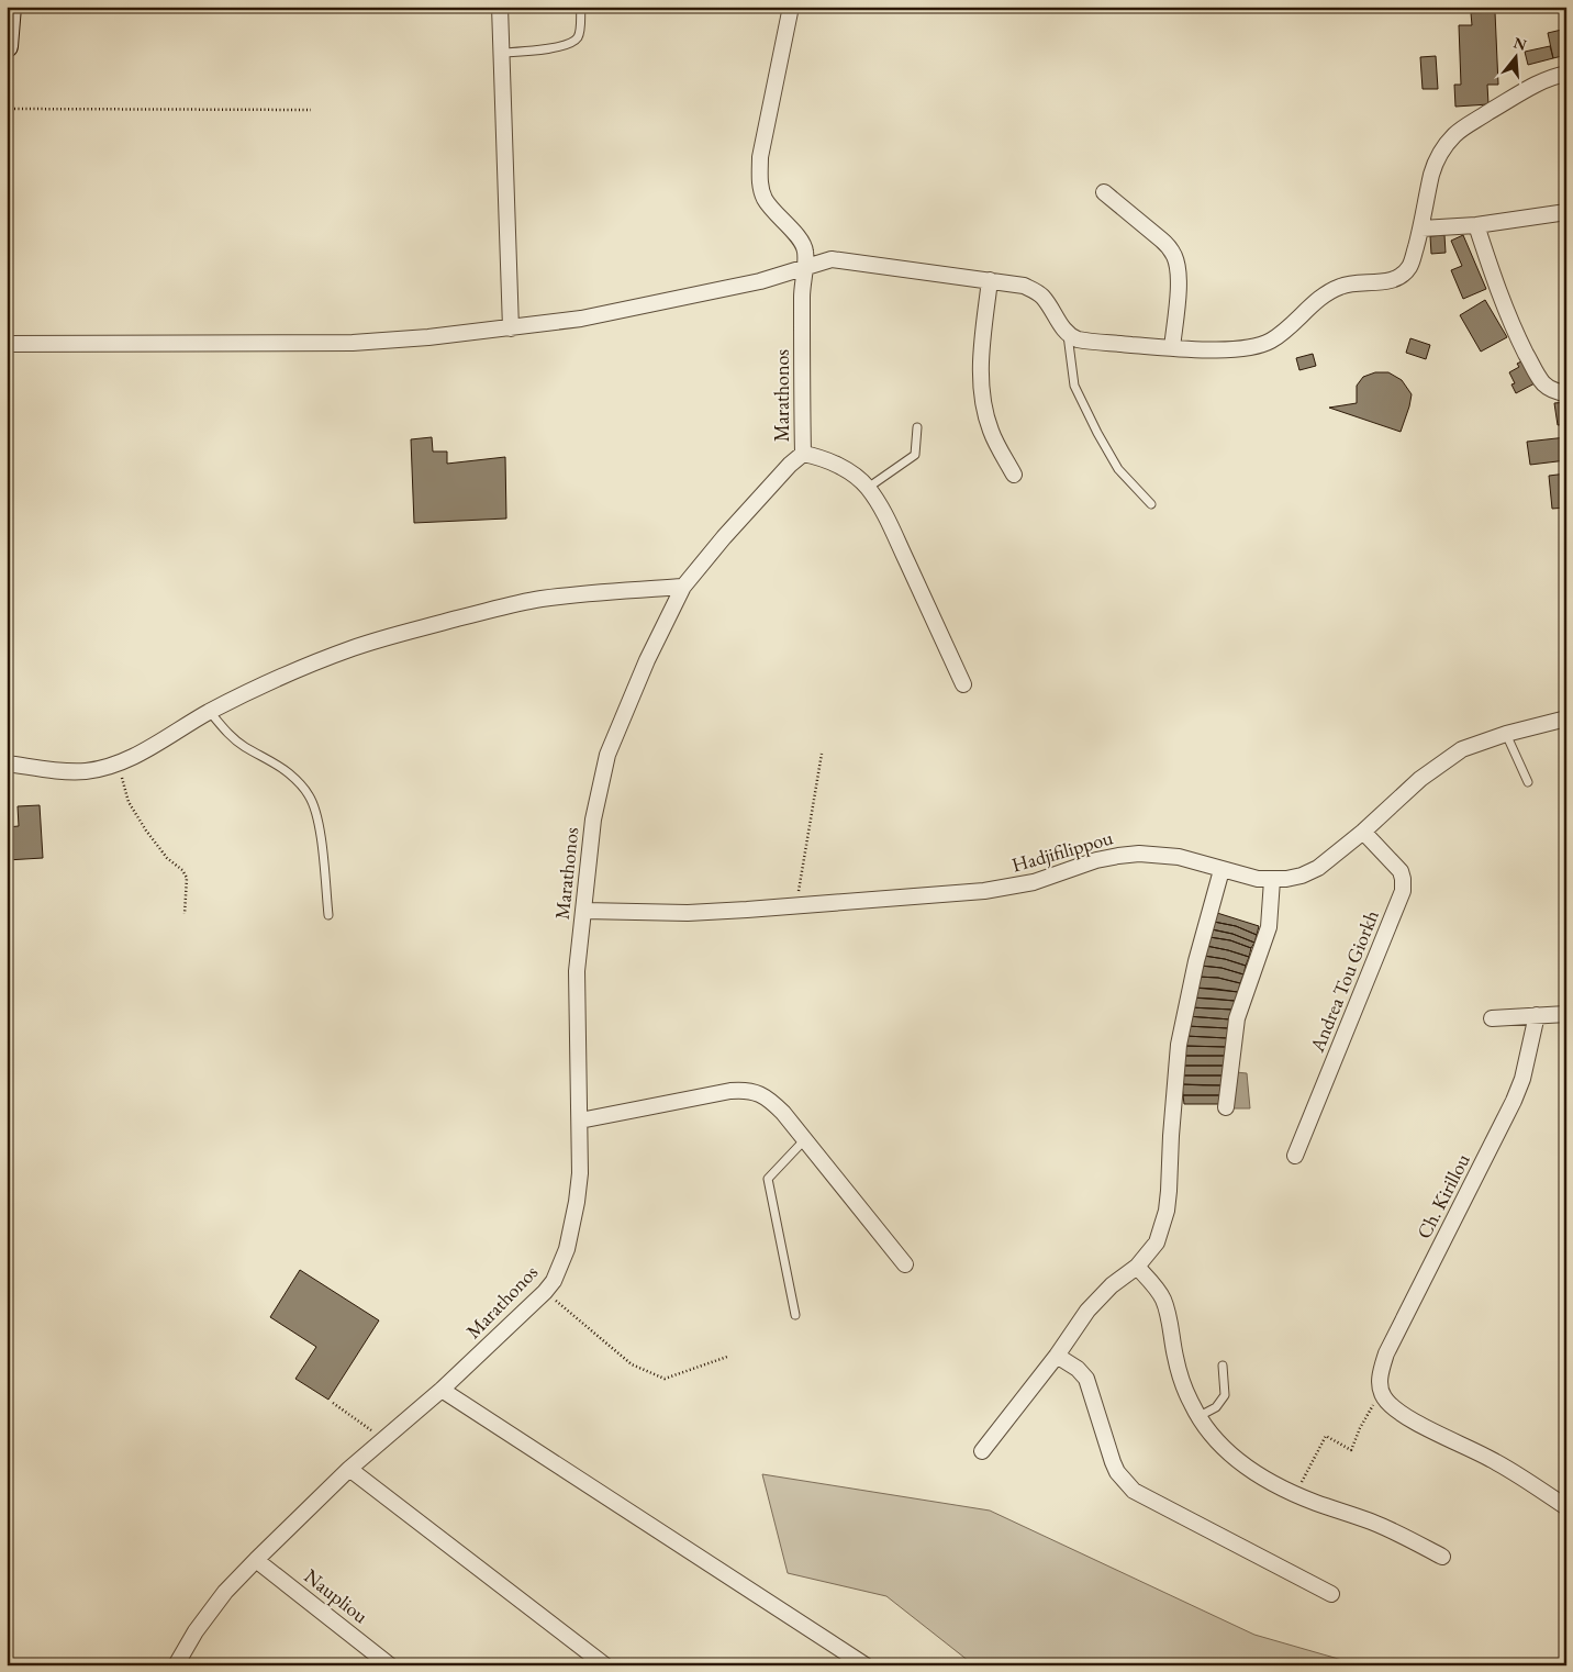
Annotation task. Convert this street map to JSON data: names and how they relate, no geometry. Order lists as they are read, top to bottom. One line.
{"streets":{"street":["Marathonos","Hadjifilippou","Andrea Tou Giorkh","Ch. Kirillou","Naupliou"]},"crossings":[["Marathonos","Hadjifilippou"],["Marathonos","Naupliou"],["Hadjifilippou","Andrea Tou Giorkh"]],"north":"top"}
